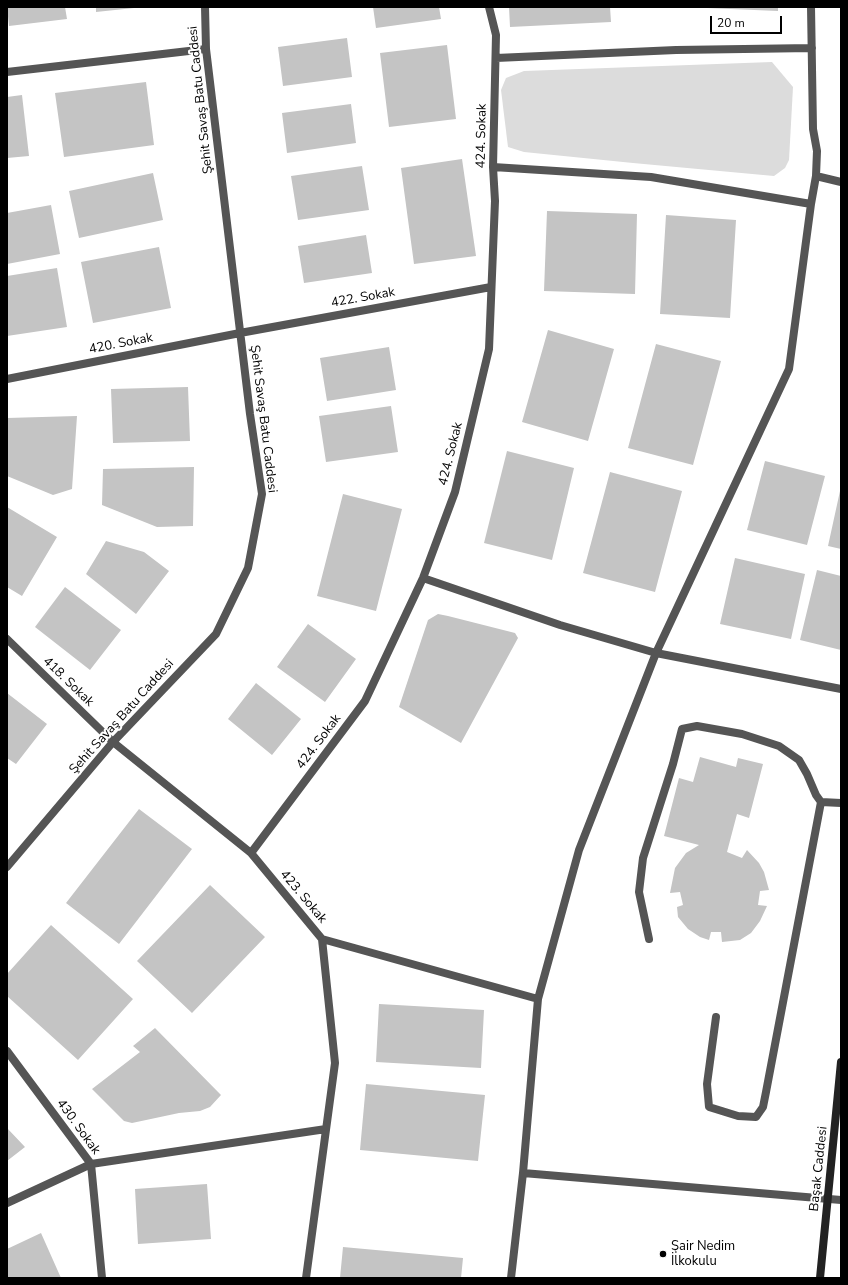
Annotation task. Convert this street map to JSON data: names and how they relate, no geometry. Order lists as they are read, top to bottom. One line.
{"streets":{"main road":["Başak Caddesi"],"street":["Şehit Savaş Batu Caddesi","424. Sokak","422. Sokak","420. Sokak","418. Sokak","423. Sokak","430. Sokak"]},"crossings":[["Şehit Savaş Batu Caddesi","422. Sokak"],["Şehit Savaş Batu Caddesi","420. Sokak"],["Şehit Savaş Batu Caddesi","418. Sokak"],["Şehit Savaş Batu Caddesi","423. Sokak"],["424. Sokak","422. Sokak"],["424. Sokak","423. Sokak"],["422. Sokak","420. Sokak"],["418. Sokak","423. Sokak"]],"places":["Şair Nedim İlkokulu"],"scale_bar":"20 m"}
